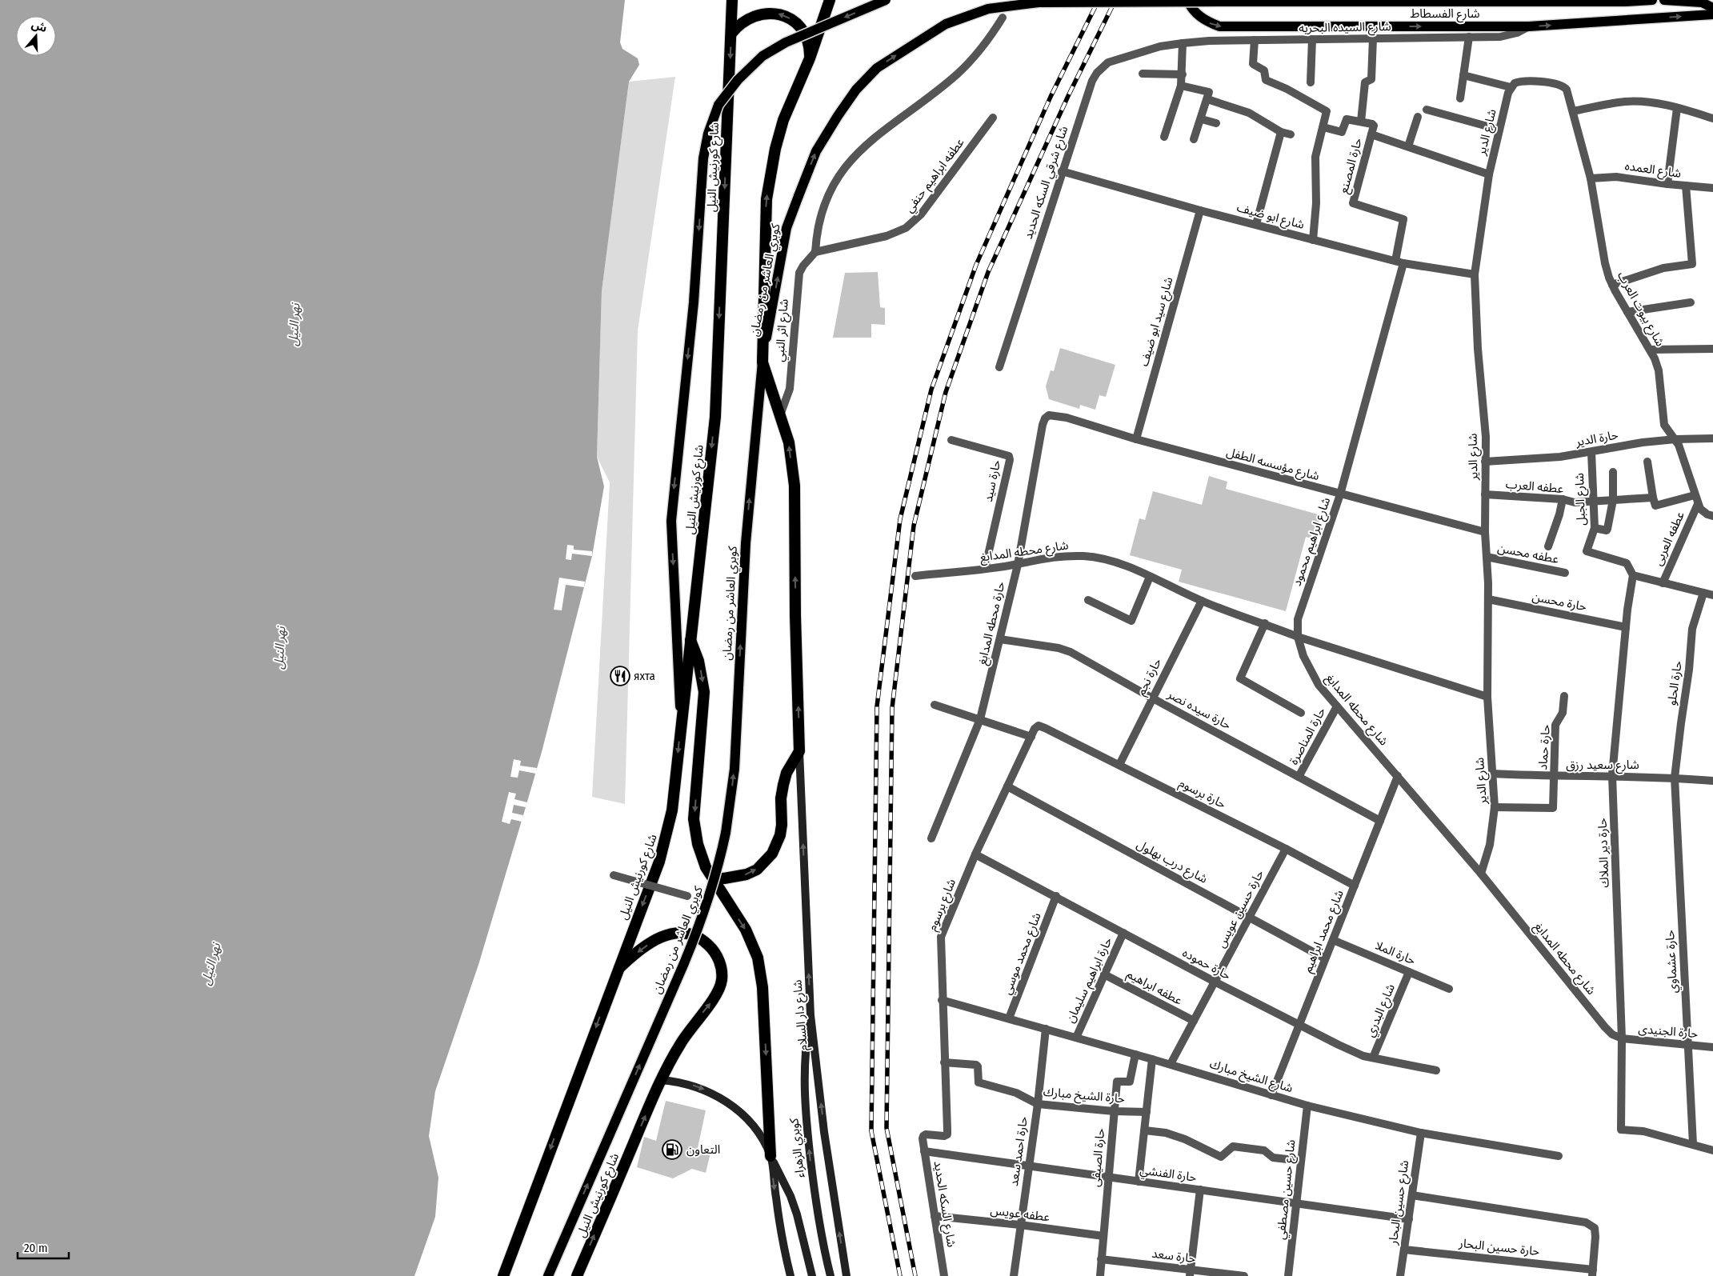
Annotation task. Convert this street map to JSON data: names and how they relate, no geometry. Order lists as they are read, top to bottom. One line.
{"streets":{"highway":["شارع كورنيش النيل"],"main road":["شارع الفسطاط","كوبري العاشر من رمضان","شارع دار السلام","كوبري الزهراء"],"street":["شارع السيده البحريه","شارع الدير","حارة المصنع","شارع العمده","عطفه ابراهيم حنفي","شارع شرقي السكه الحديد","شارع ابو ضيف","شارع بيوت العرب","شارع سيد ابو ضيف","شارع اثر النبي","حارة الدير","شارع مؤسسه الطفل","حارة سيد","عطفه العرب","شارع الجبل","عطفه العربى","شارع ابراهيم محمود","شارع محطه المدابغ","عطفه محسن","حارة محسن","حارة محطه المدابغ","حارة نجم","حارة الحلو","حارة سيده نصر","حارة المناصرة","حارة حماد","شارع سعيد رزق","حارة برسوم","حارة دير الملاك","شارع درب بهلول","شارع برسوم","حارة حسين عويس","شارع محمد ابراهيم","حارة الملا","شارع محمد موسي","حارة عشماوي","حارة حموده","حارة ابراهيم سليمان","عطفه ابراهيم","شارع البدري","حارة الجنيدى","شارع الشيخ مبارك","حارة الشيخ مبارك","حارة احمد سعد","حارة الصيفى","حارة الفنشي","شارع حسين مصطفي","شارع حسين البحار","شارع السكه الحديد","عطفه عويس","حارة حسين البحار","حارة سعد"]},"crossings":[["شارع الفسطاط","شارع السيده البحريه"],["شارع السيده البحريه","حارة المصنع"],["شارع السيده البحريه","شارع شرقي السكه الحديد"],["شارع الدير","شارع ابو ضيف"],["شارع الدير","شارع بيوت العرب"],["شارع الدير","حارة الدير"],["شارع الدير","شارع مؤسسه الطفل"],["شارع الدير","عطفه العرب"],["شارع الدير","شارع محطه المدابغ"],["شارع الدير","عطفه محسن"],["شارع الدير","حارة محسن"],["شارع الدير","حارة حماد"],["شارع الدير","شارع سعيد رزق"],["حارة المصنع","شارع ابو ضيف"],["حارة المصنع","شارع ابراهيم محمود"],["شارع العمده","شارع بيوت العرب"],["عطفه ابراهيم حنفي","شارع اثر النبي"],["شارع شرقي السكه الحديد","شارع ابو ضيف"],["شارع ابو ضيف","شارع سيد ابو ضيف"],["شارع ابو ضيف","شارع ابراهيم محمود"],["شارع بيوت العرب","حارة الدير"],["شارع بيوت العرب","عطفه العرب"],["شارع بيوت العرب","عطفه العربى"],["شارع سيد ابو ضيف","شارع مؤسسه الطفل"],["حارة الدير","شارع الجبل"],["شارع مؤسسه الطفل","شارع ابراهيم محمود"],["شارع مؤسسه الطفل","حارة محطه المدابغ"],["حارة سيد","شارع محطه المدابغ"],["عطفه العرب","شارع الجبل"],["عطفه العرب","عطفه العربى"],["شارع الجبل","حارة دير الملاك"],["شارع ابراهيم محمود","شارع محطه المدابغ"],["شارع محطه المدابغ","حارة محطه المدابغ"],["شارع محطه المدابغ","حارة نجم"],["شارع محطه المدابغ","حارة المناصرة"],["شارع محطه المدابغ","حارة دير الملاك"],["شارع محطه المدابغ","شارع محمد ابراهيم"],["شارع محطه المدابغ","حارة الجنيدى"],["حارة محسن","حارة دير الملاك"],["حارة محطه المدابغ","حارة سيده نصر"],["حارة نجم","حارة سيده نصر"],["حارة نجم","حارة برسوم"],["حارة الحلو","شارع سعيد رزق"],["حارة الحلو","حارة عشماوي"],["حارة سيده نصر","حارة المناصرة"],["حارة سيده نصر","شارع محمد ابراهيم"],["حارة حماد","شارع سعيد رزق"],["شارع سعيد رزق","حارة دير الملاك"],["شارع سعيد رزق","حارة عشماوي"],["حارة برسوم","شارع برسوم"],["حارة برسوم","حارة حسين عويس"],["حارة برسوم","شارع محمد ابراهيم"],["حارة دير الملاك","حارة عشماوي"],["حارة دير الملاك","حارة الجنيدى"],["شارع درب بهلول","شارع برسوم"],["شارع درب بهلول","حارة حسين عويس"],["شارع درب بهلول","شارع محمد ابراهيم"],["شارع برسوم","حارة حموده"],["شارع برسوم","شارع الشيخ مبارك"],["شارع برسوم","حارة الشيخ مبارك"],["شارع برسوم","شارع السكه الحديد"],["حارة حسين عويس","حارة حموده"],["حارة حسين عويس","عطفه ابراهيم"],["حارة حسين عويس","شارع الشيخ مبارك"],["شارع محمد ابراهيم","حارة الملا"],["شارع محمد ابراهيم","حارة حموده"],["شارع محمد ابراهيم","شارع الشيخ مبارك"],["حارة الملا","شارع البدري"],["شارع محمد موسي","حارة حموده"],["شارع محمد موسي","شارع الشيخ مبارك"],["حارة عشماوي","حارة الجنيدى"],["حارة حموده","حارة ابراهيم سليمان"],["حارة حموده","شارع البدري"],["حارة ابراهيم سليمان","عطفه ابراهيم"],["حارة ابراهيم سليمان","شارع الشيخ مبارك"],["شارع دار السلام","كوبري الزهراء"],["شارع الشيخ مبارك","حارة احمد سعد"],["شارع الشيخ مبارك","حارة الصيفى"],["شارع الشيخ مبارك","شارع حسين مصطفي"],["شارع الشيخ مبارك","شارع حسين البحار"],["حارة الشيخ مبارك","حارة احمد سعد"],["حارة الشيخ مبارك","حارة الصيفى"],["حارة احمد سعد","حارة الفنشي"],["حارة احمد سعد","عطفه عويس"],["حارة الصيفى","حارة الفنشي"],["حارة الصيفى","عطفه عويس"],["حارة الصيفى","حارة سعد"],["حارة الفنشي","شارع حسين مصطفي"],["حارة الفنشي","شارع حسين البحار"],["حارة الفنشي","شارع السكه الحديد"],["شارع حسين البحار","حارة حسين البحار"],["شارع السكه الحديد","عطفه عويس"]],"one_way":["شارع الفسطاط","كوبري العاشر من رمضان","شارع دار السلام"],"water":["نهر النيل"],"places":{"restaurant":["яхта"],"fuel station":["التعاون"]},"scale_bar":"20 m","north":"top"}
